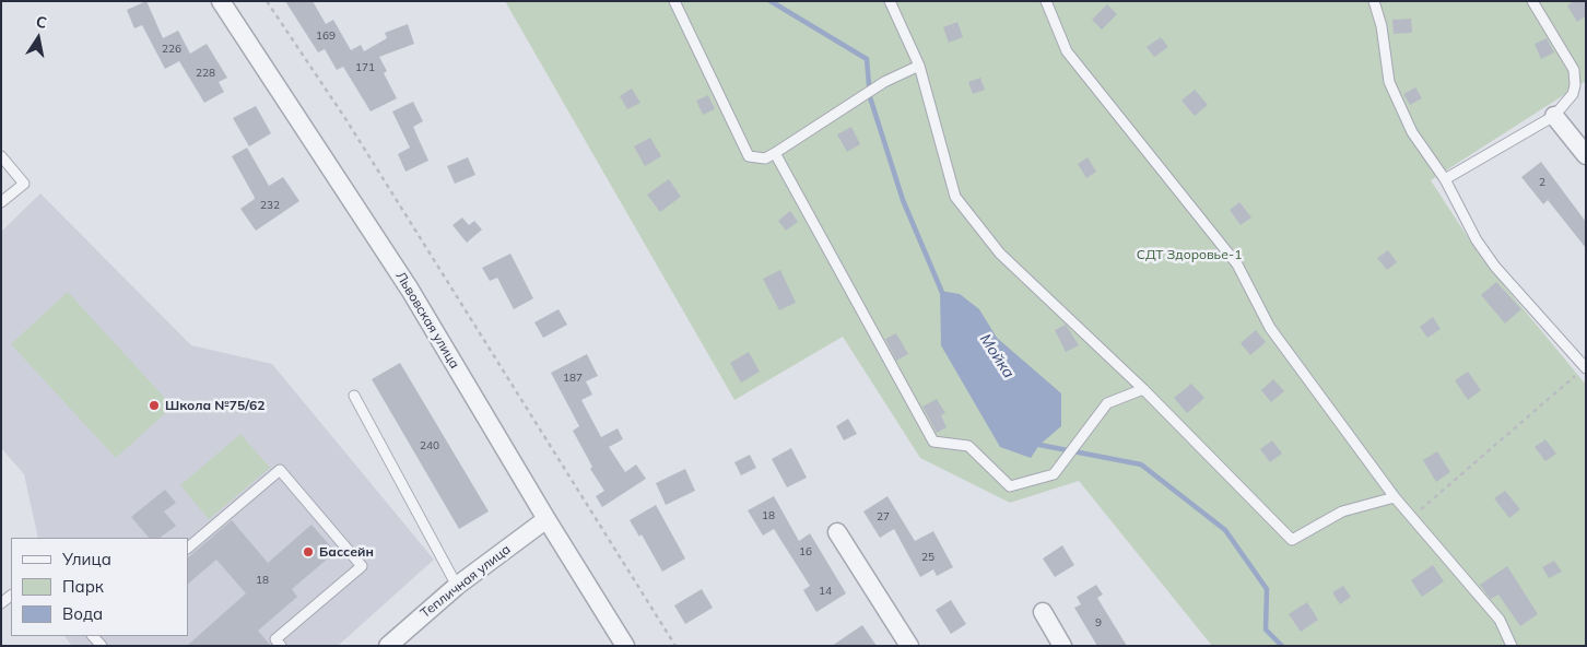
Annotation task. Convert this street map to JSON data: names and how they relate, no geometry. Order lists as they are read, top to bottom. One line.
{"streets":{"street":["Львовская улица","Тепличная улица"]},"crossings":[["Львовская улица","Тепличная улица"]],"water":["Мойка"],"parks":["СДТ Здоровье-1"],"places":["Школа №75/62","Бассейн"],"house_numbers":["169","226","171","228","2","232","187","240","18","27","16","25","18","14","9"],"legend":["Улица","Парк","Вода"],"north":"top"}
